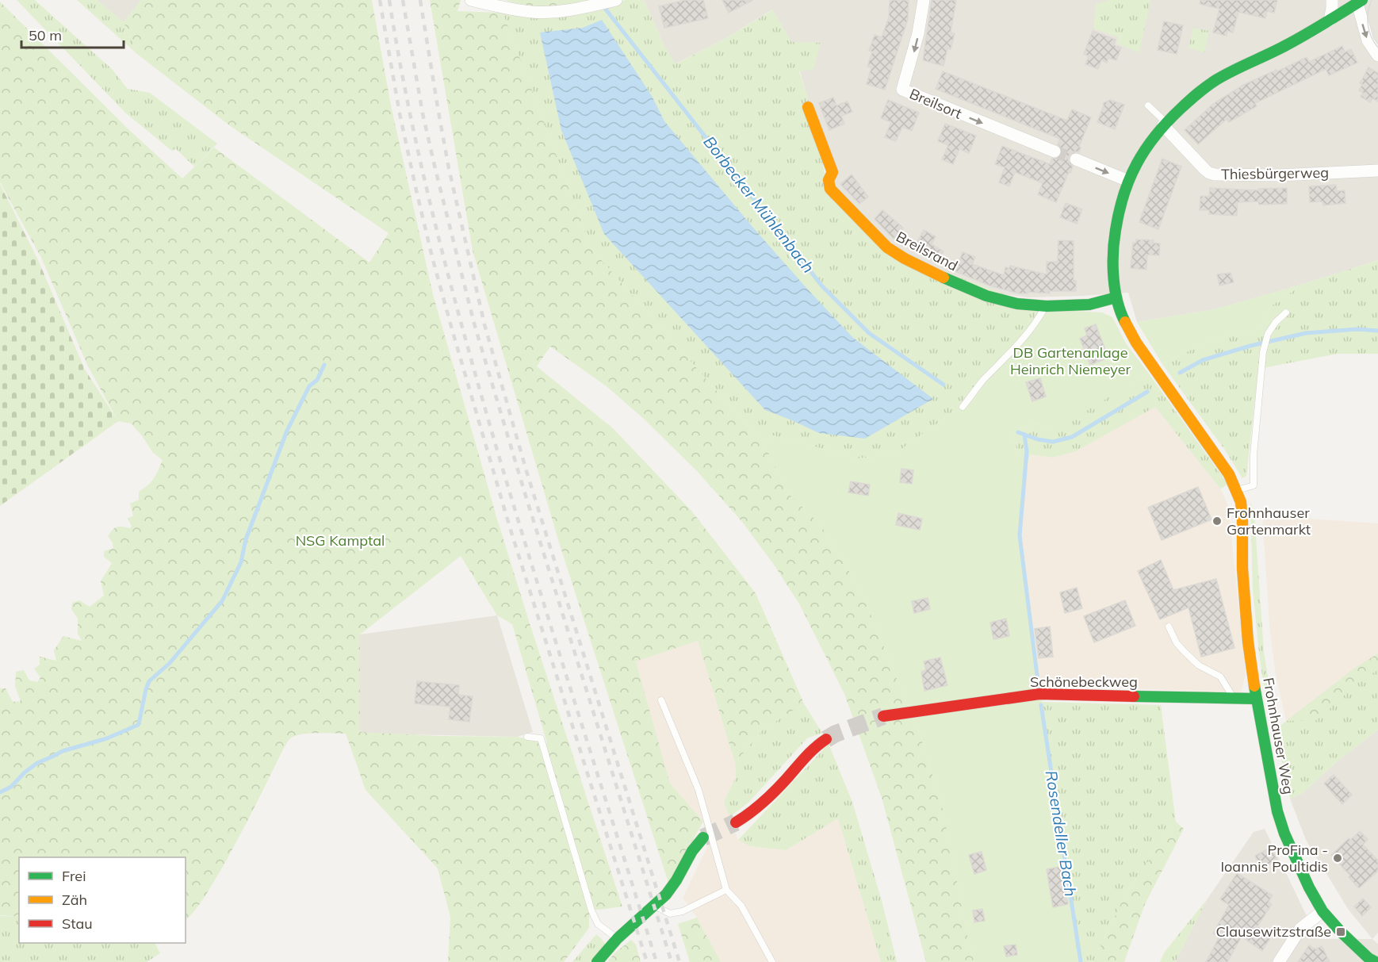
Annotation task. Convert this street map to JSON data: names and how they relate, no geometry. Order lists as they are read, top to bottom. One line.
{"streets":{"main road":["Breilsrand","Schönebeckweg","Frohnhauser Weg"],"street":["Breilsort","Thiesbürgerweg"]},"crossings":[["Thiesbürgerweg","Frohnhauser Weg"],["Breilsrand","Frohnhauser Weg"],["Schönebeckweg","Frohnhauser Weg"]],"water":["Borbecker Mühlenbach","Rosendeller Bach"],"parks":["DB Gartenanlage Heinrich Niemeyer","NSG Kamptal"],"places":{"other":["Frohnhauser Gartenmarkt","ProFina - Ioannis Poultidis"],"transit":["Clausewitzstraße"]},"legend":["Frei","Zäh","Stau"],"scale_bar":"50 m"}
